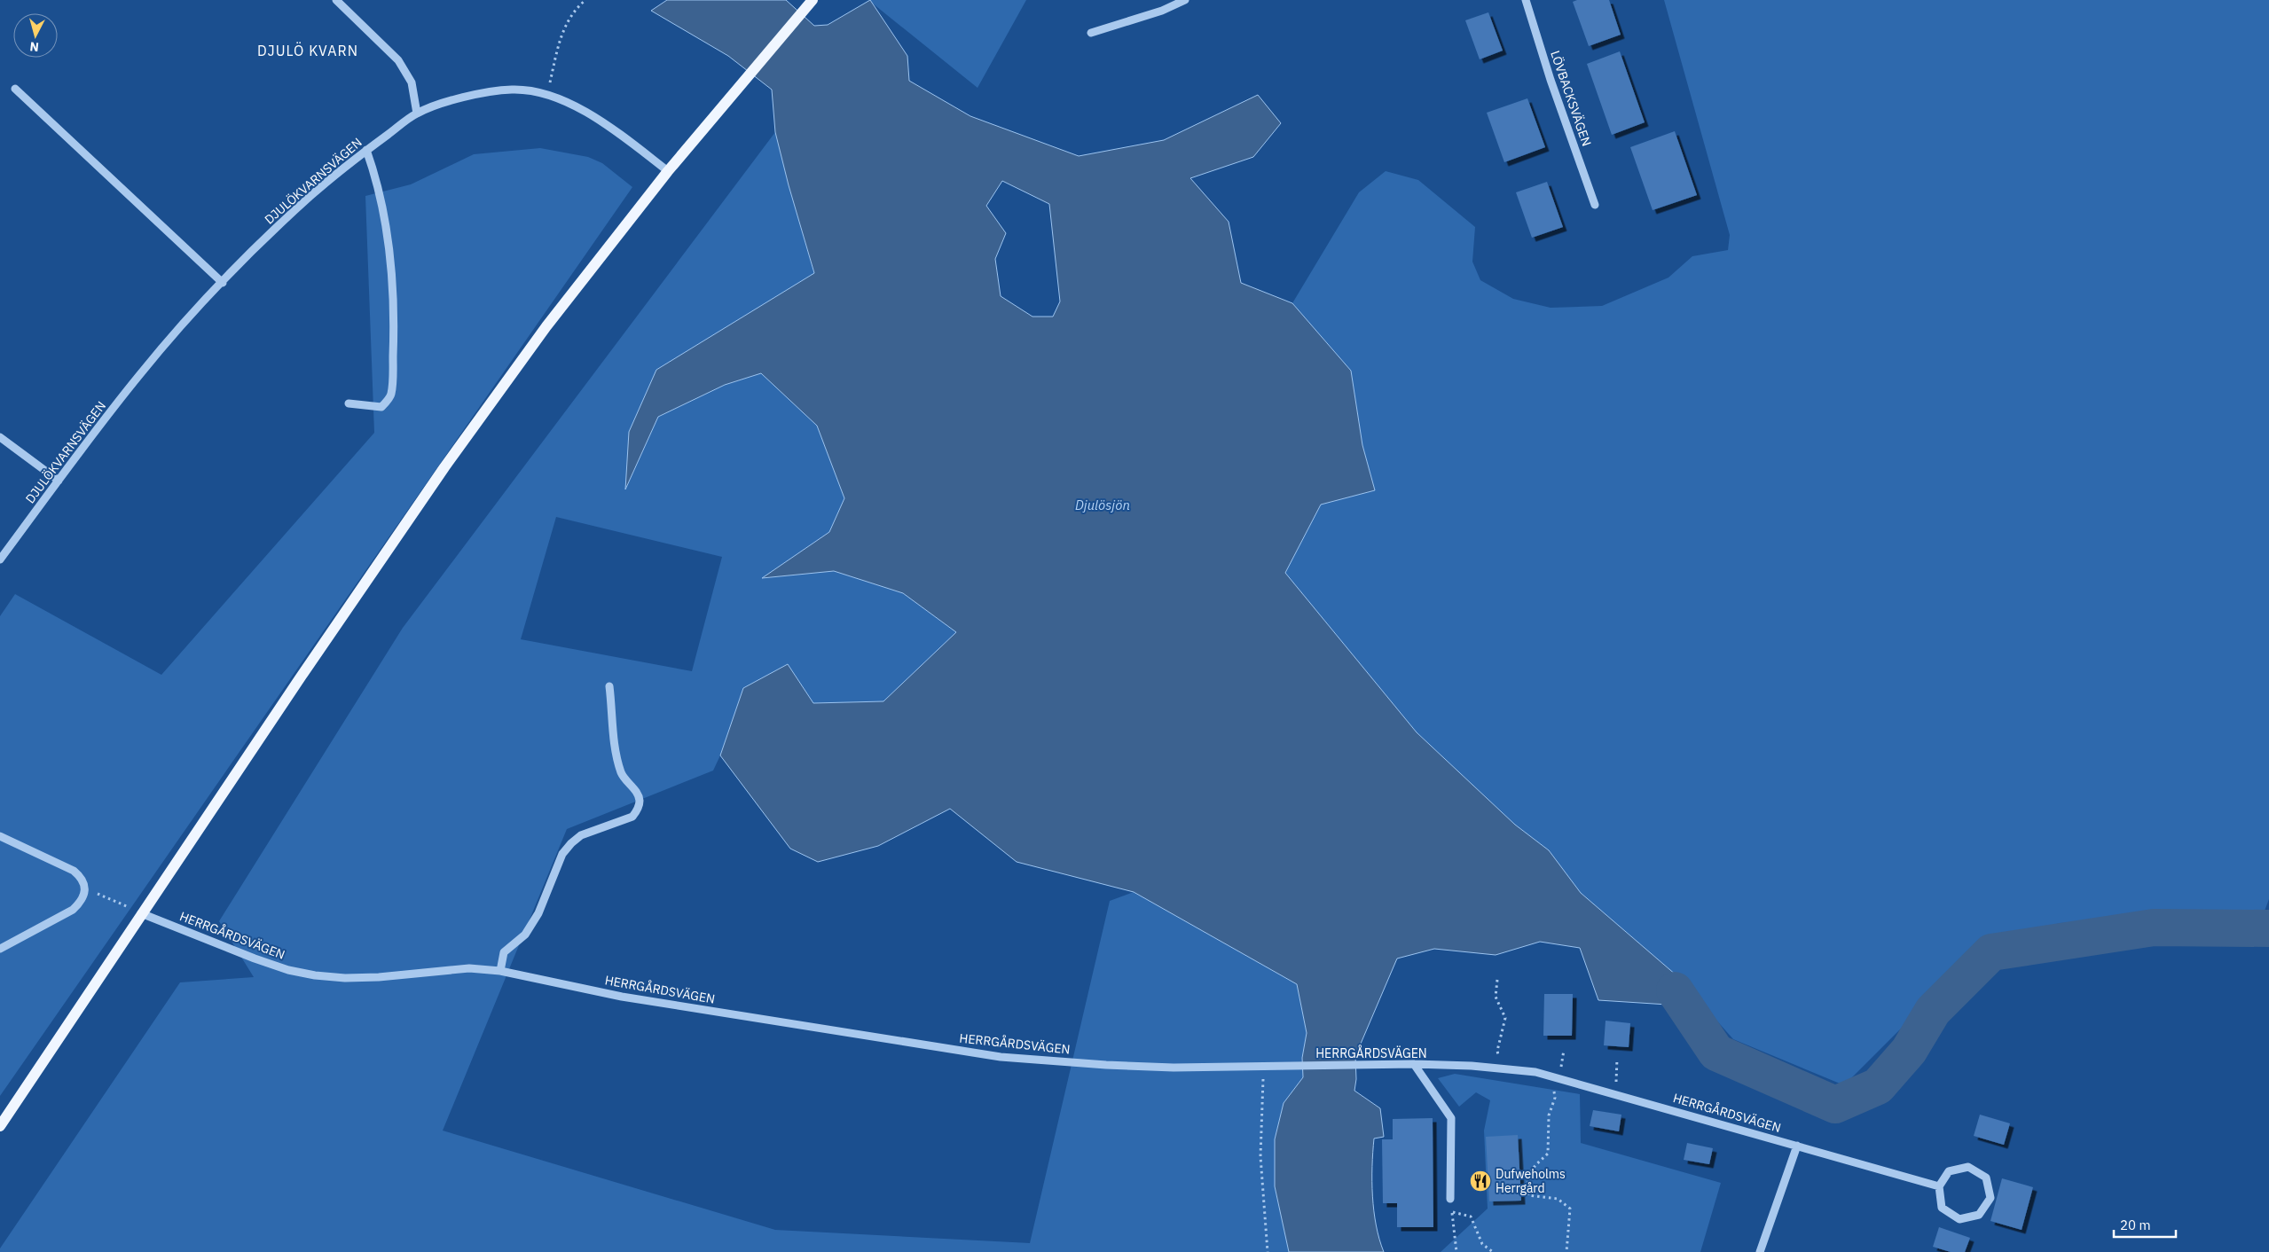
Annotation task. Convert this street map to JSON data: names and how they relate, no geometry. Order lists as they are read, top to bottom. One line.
{"streets":{"street":["LÖVBACKSVÄGEN","DJULÖKVARNSVÄGEN","HERRGÅRDSVÄGEN"]},"districts":["DJULÖ KVARN"],"water":["Djulösjön"],"places":{"restaurant":["Dufweholms Herrgård"]},"scale_bar":"20 m","north":"bottom"}
